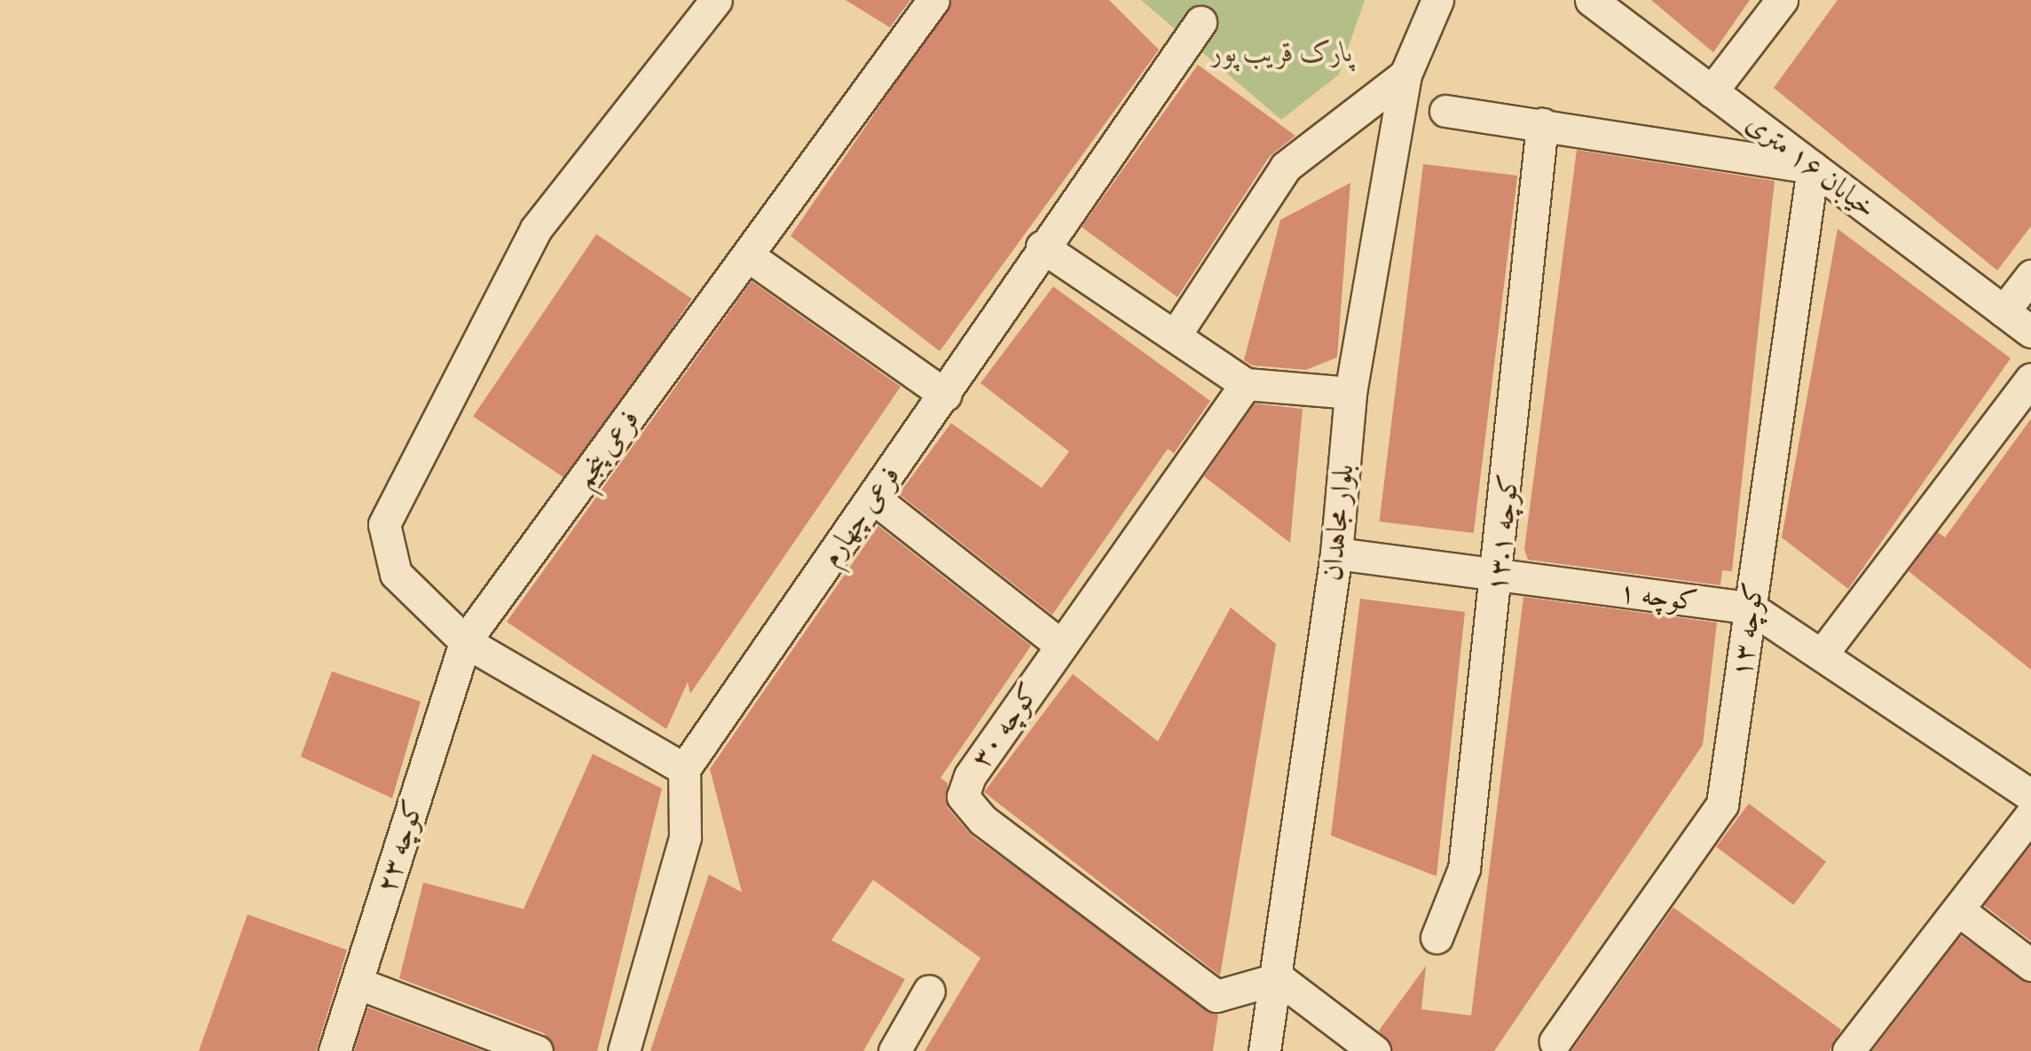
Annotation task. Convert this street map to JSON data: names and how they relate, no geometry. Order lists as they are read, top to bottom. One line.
{"streets":{"street":["خیابان ۱۶ متری","فرعی پنجم","فرعی چهارم","بلوار مجاهدان","کوچه ۱۳.۱","کوچه ۱","کوچه ۱۳","کوچه ۳۰","کوچه ۲۳"]},"crossings":[["خیابان ۱۶ متری","کوچه ۱۳"],["فرعی پنجم","کوچه ۲۳"],["بلوار مجاهدان","کوچه ۱"],["بلوار مجاهدان","کوچه ۳۰"],["کوچه ۱۳.۱","کوچه ۱"],["کوچه ۱","کوچه ۱۳"]],"parks":["پارک قریب پور"]}
